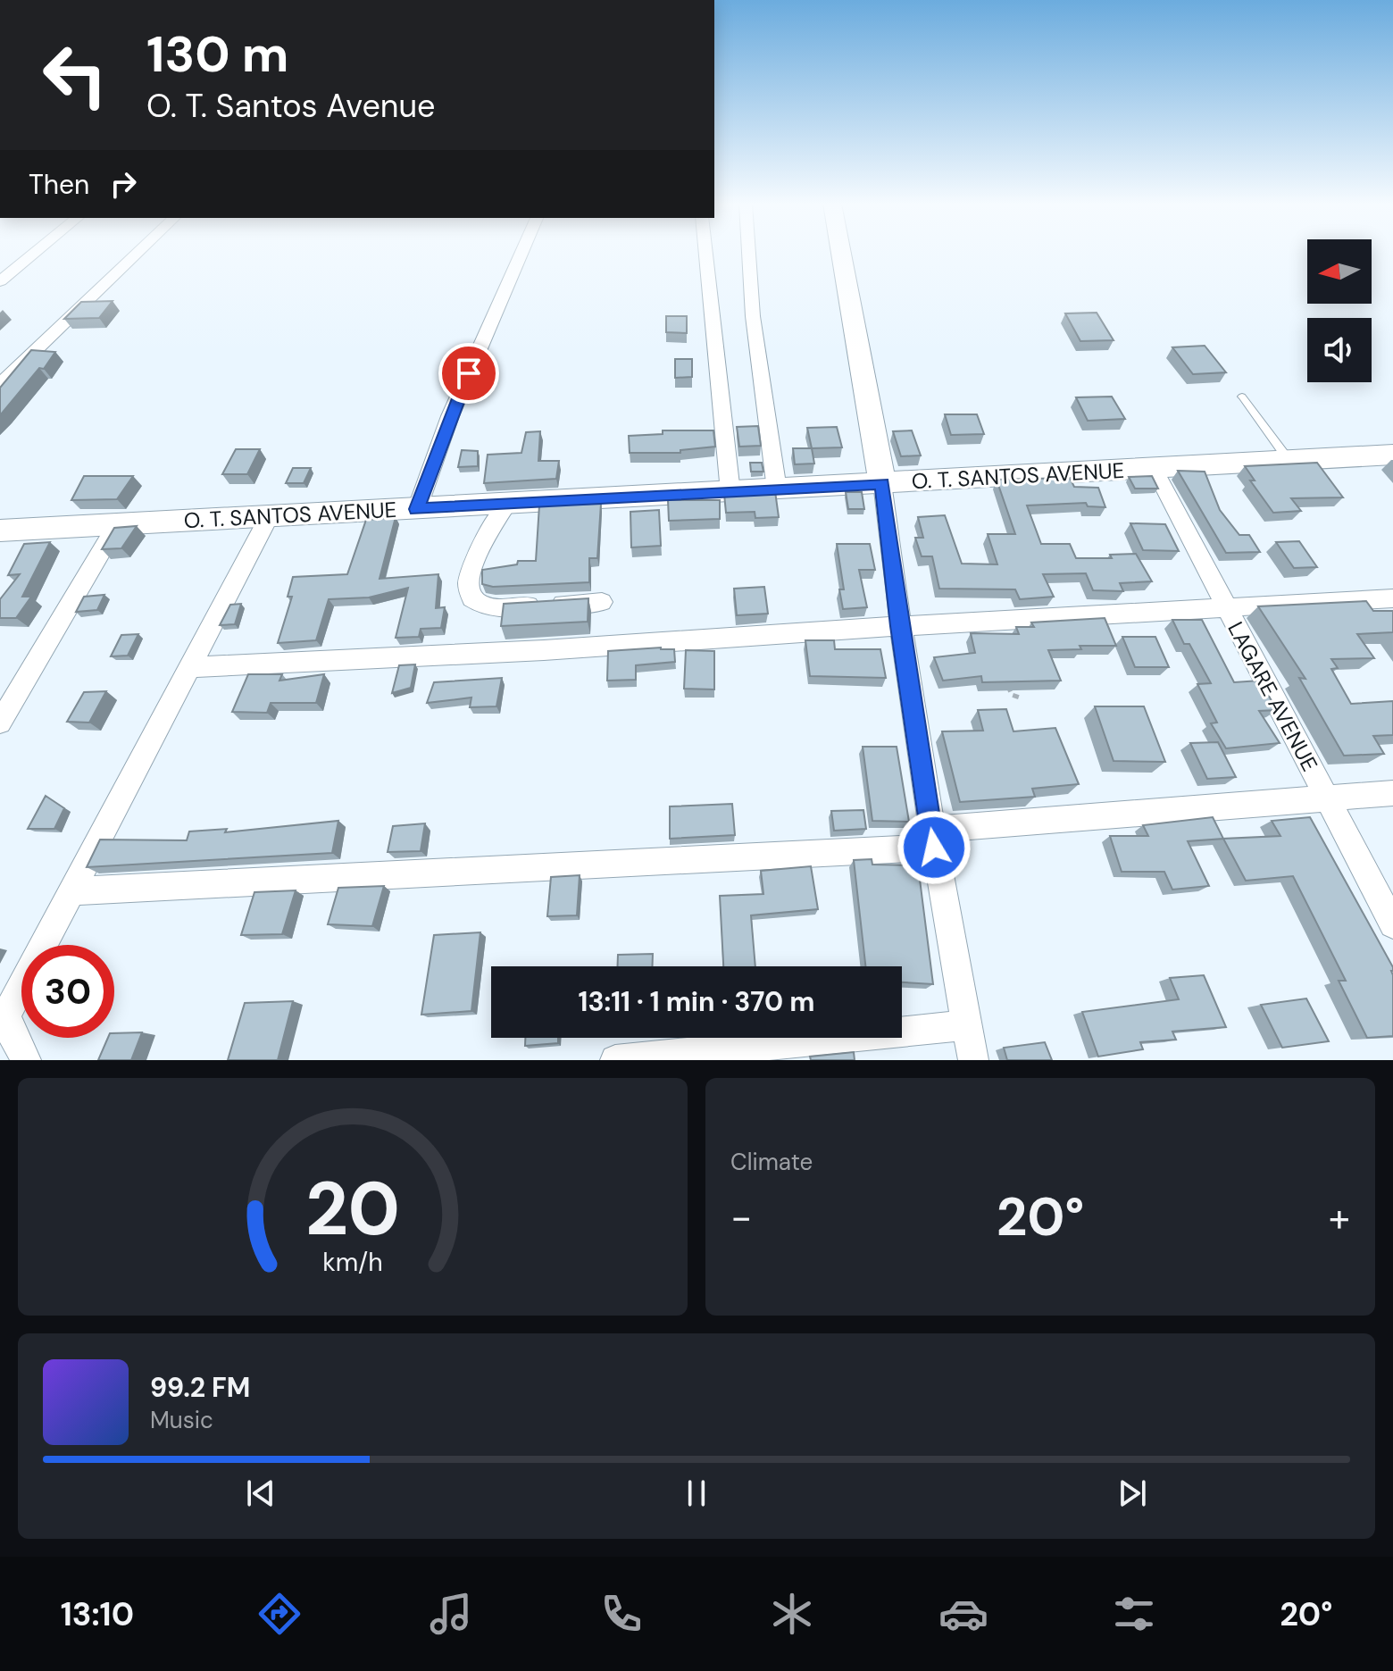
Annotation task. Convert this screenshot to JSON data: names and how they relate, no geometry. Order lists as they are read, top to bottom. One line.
{"streets":{"street":["O. T. SANTOS AVENUE","LAGARE AVENUE"]},"crossings":[["O. T. SANTOS AVENUE","LAGARE AVENUE"]],"north":"left","page":{"turn":["130 m","O. T. Santos Avenue"],"then":"Then","limit":"30","trip":"13:11 · 1 min · 370 m","tile":"Climate","heat":["−","20°","+"],"song":["99.2 FM","Music"],"tabs":["13:10","20°"],"gauge":["20","km/h"]}}
